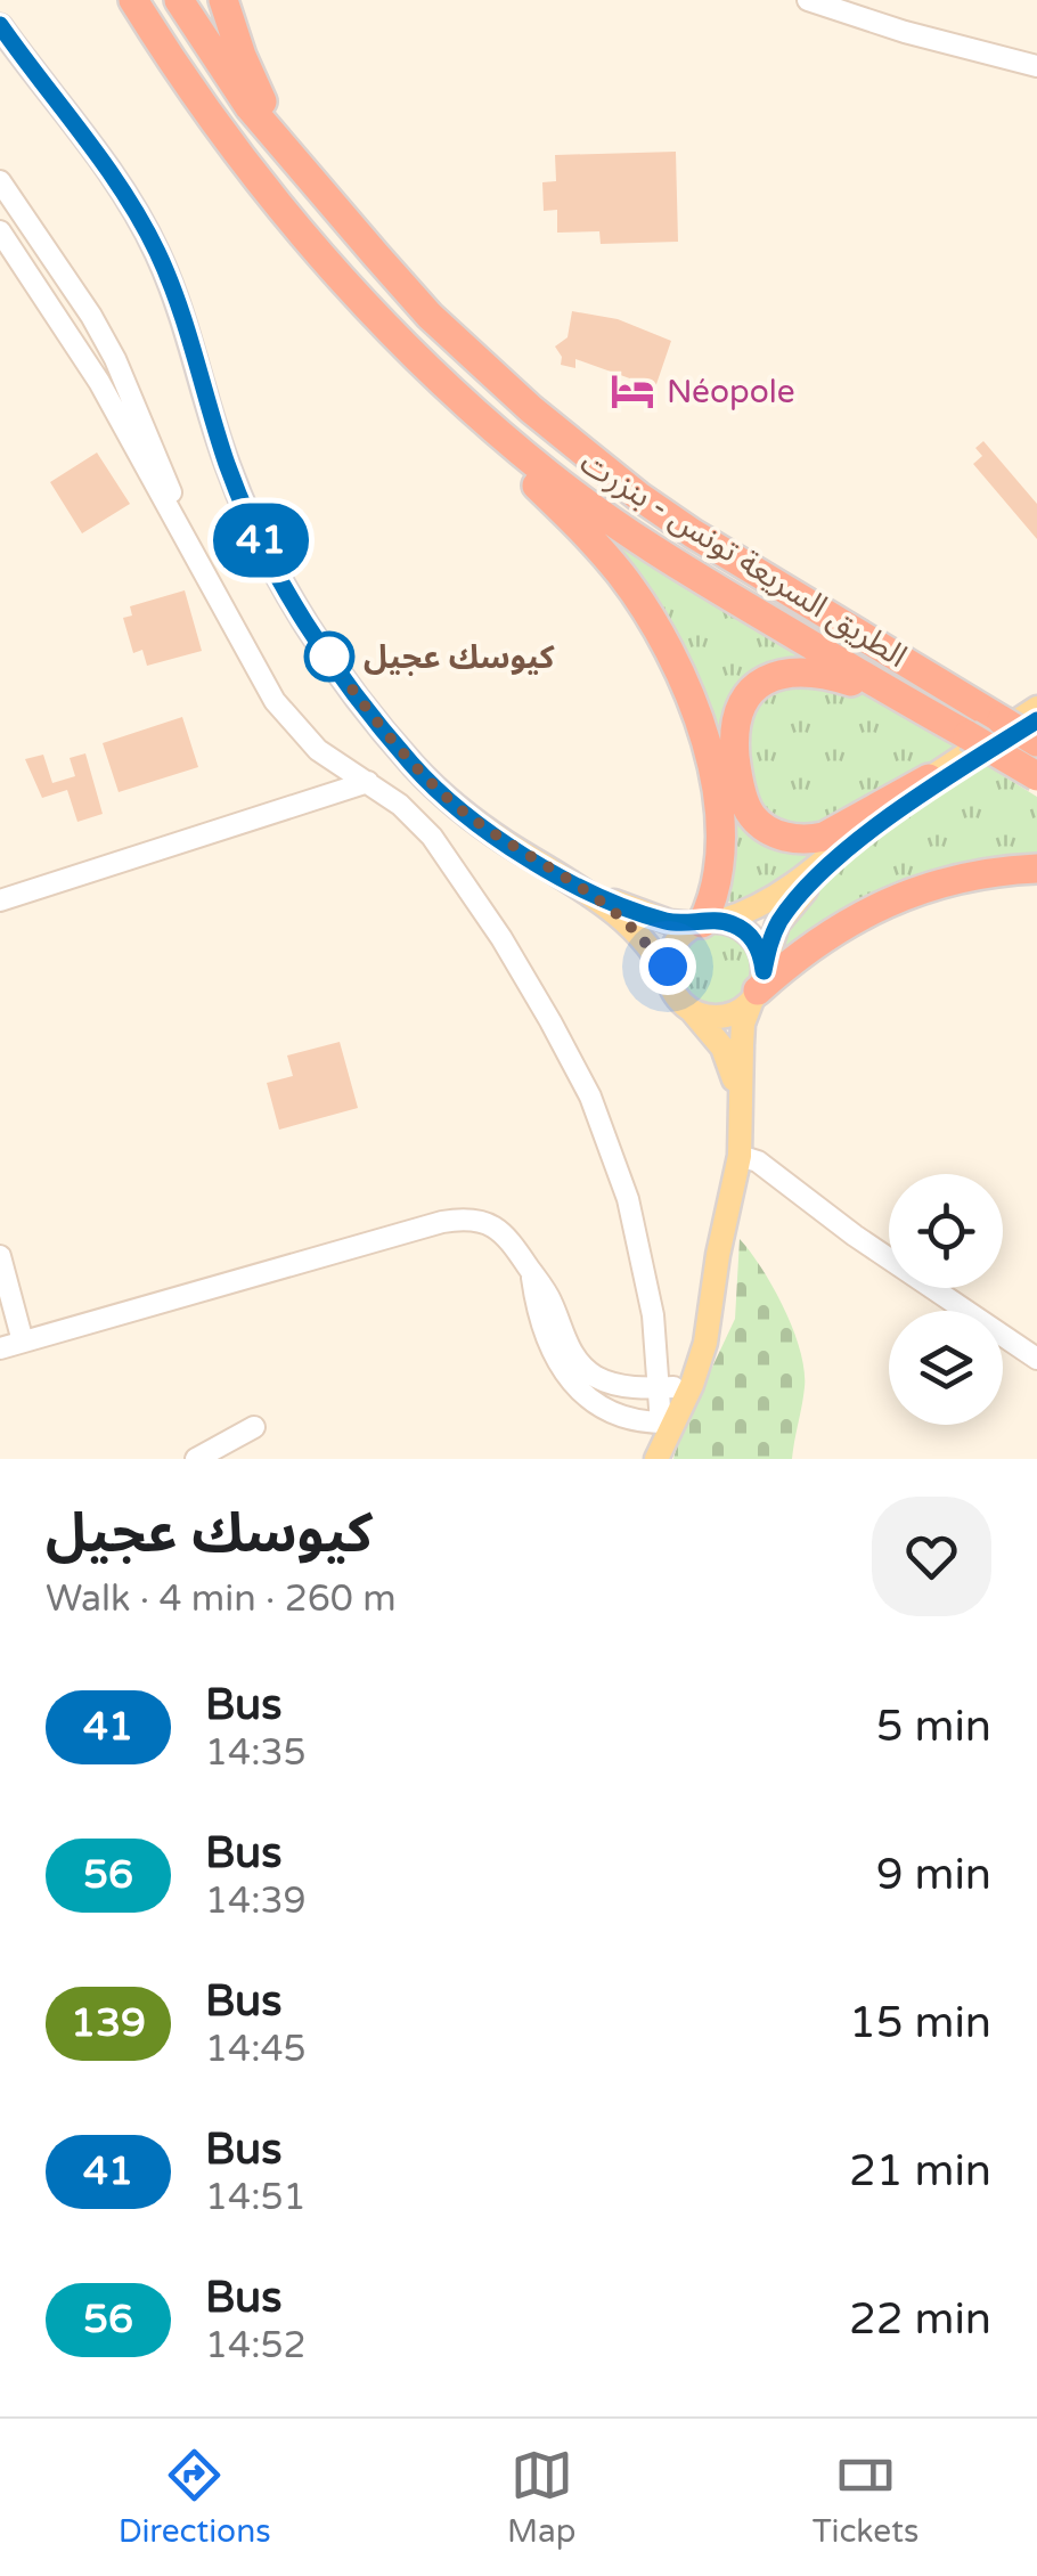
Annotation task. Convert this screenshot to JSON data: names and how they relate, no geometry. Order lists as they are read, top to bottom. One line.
{"streets":{"highway":["الطريق السريعة تونس - بنزرت"]},"places":{"hotel":["Néopole"],"other":["كيوسك عجيل"]},"lines":["bus line 41"],"page":{"on_map":"41","heading":["كيوسك عجيل","Walk · 4 min · 260 m"],"list":[{"mark":"41","name":"Bus","note":"14:35","value":"5 min"},{"mark":"56","name":"Bus","note":"14:39","value":"9 min"},{"mark":"139","name":"Bus","note":"14:45","value":"15 min"},{"mark":"41","name":"Bus","note":"14:51","value":"21 min"},{"mark":"56","name":"Bus","note":"14:52","value":"22 min"}],"tabs":["Directions","Map","Tickets"]}}
